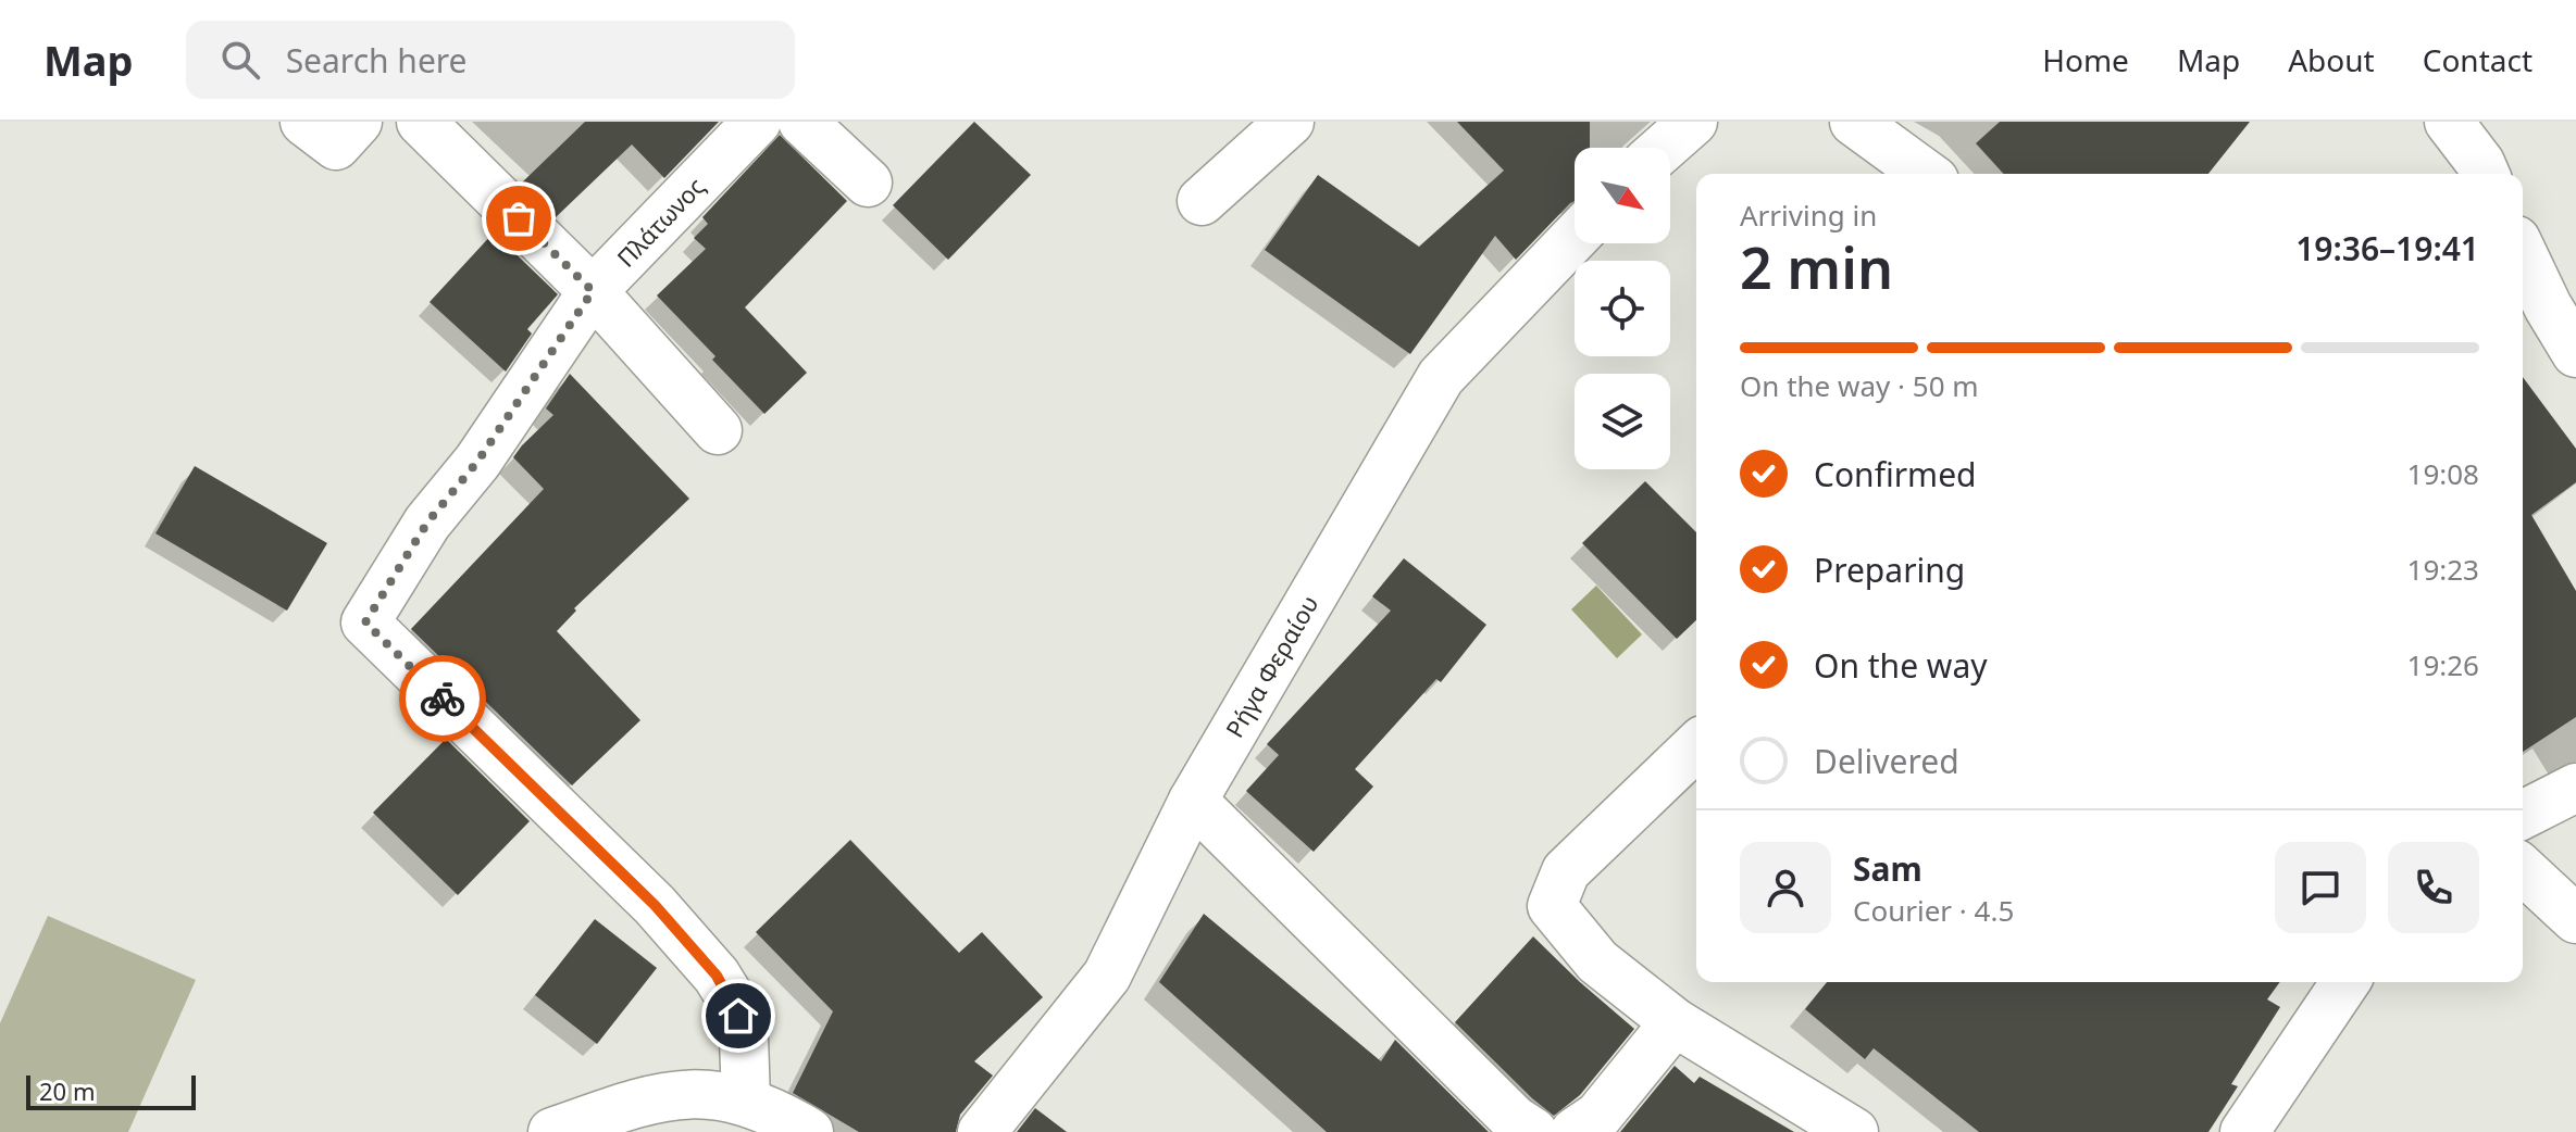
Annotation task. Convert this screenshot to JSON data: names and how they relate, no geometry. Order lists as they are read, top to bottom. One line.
{"streets":{"street":["Πλάτωνος","Ρήγα Φεραίου"]},"scale_bar":"20 m","north":"bottom right","page":{"header":"Map","search":"Search here","nav":["Home","Map","About","Contact"],"heading":["2 min","Arriving in","19:36–19:41"],"panel":["Sam","Courier · 4.5"],"bar":"On the way · 50 m","list":[["Confirmed","19:08"],["Preparing","19:23"],["On the way","19:26"],"Delivered"],"scale":"20 m"}}
